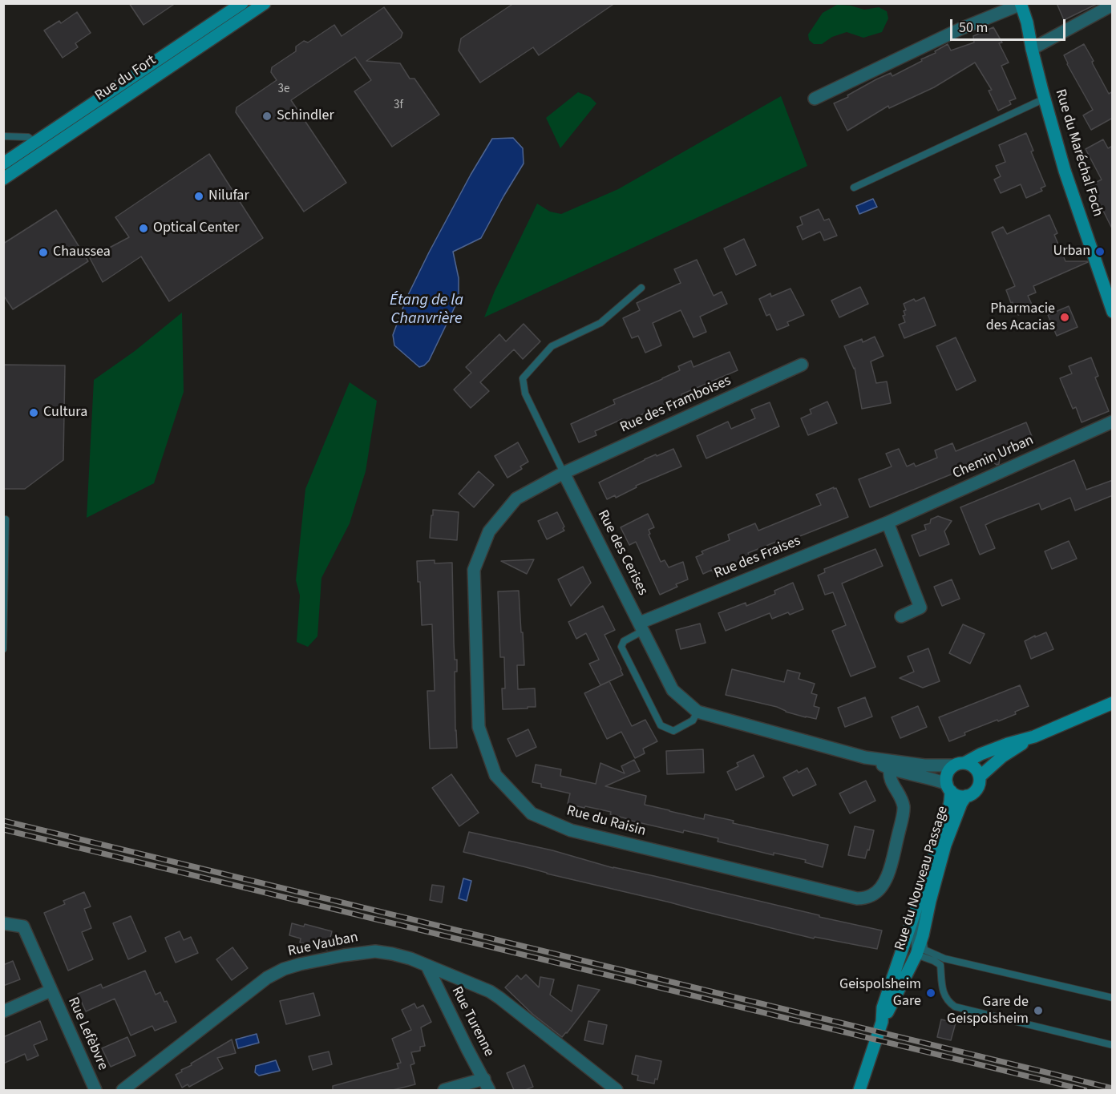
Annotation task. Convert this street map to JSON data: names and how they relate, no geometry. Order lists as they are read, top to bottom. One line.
{"streets":{"main road":["Rue du Fort","Rue du Maréchal Foch","Rue du Nouveau Passage"],"street":["Rue des Framboises","Chemin Urban","Rue des Cerises","Rue des Fraises","Rue du Raisin","Rue Vauban","Rue Turenne","Rue Lefèbvre"]},"crossings":[["Rue des Framboises","Rue des Cerises"],["Rue des Framboises","Rue du Raisin"],["Chemin Urban","Rue des Fraises"],["Rue des Cerises","Rue des Fraises"],["Rue des Cerises","Rue du Raisin"],["Rue des Cerises","Rue du Nouveau Passage"],["Rue Vauban","Rue Turenne"]],"water":["Étang de la Chanvrière"],"places":["Schindler","Nilufar","Optical Center","Urban","Chaussea","Pharmacie des Acacias","Cultura","Geispolsheim Gare","Gare de Geispolsheim"],"house_numbers":["3e","3f"],"scale_bar":"50 m"}
